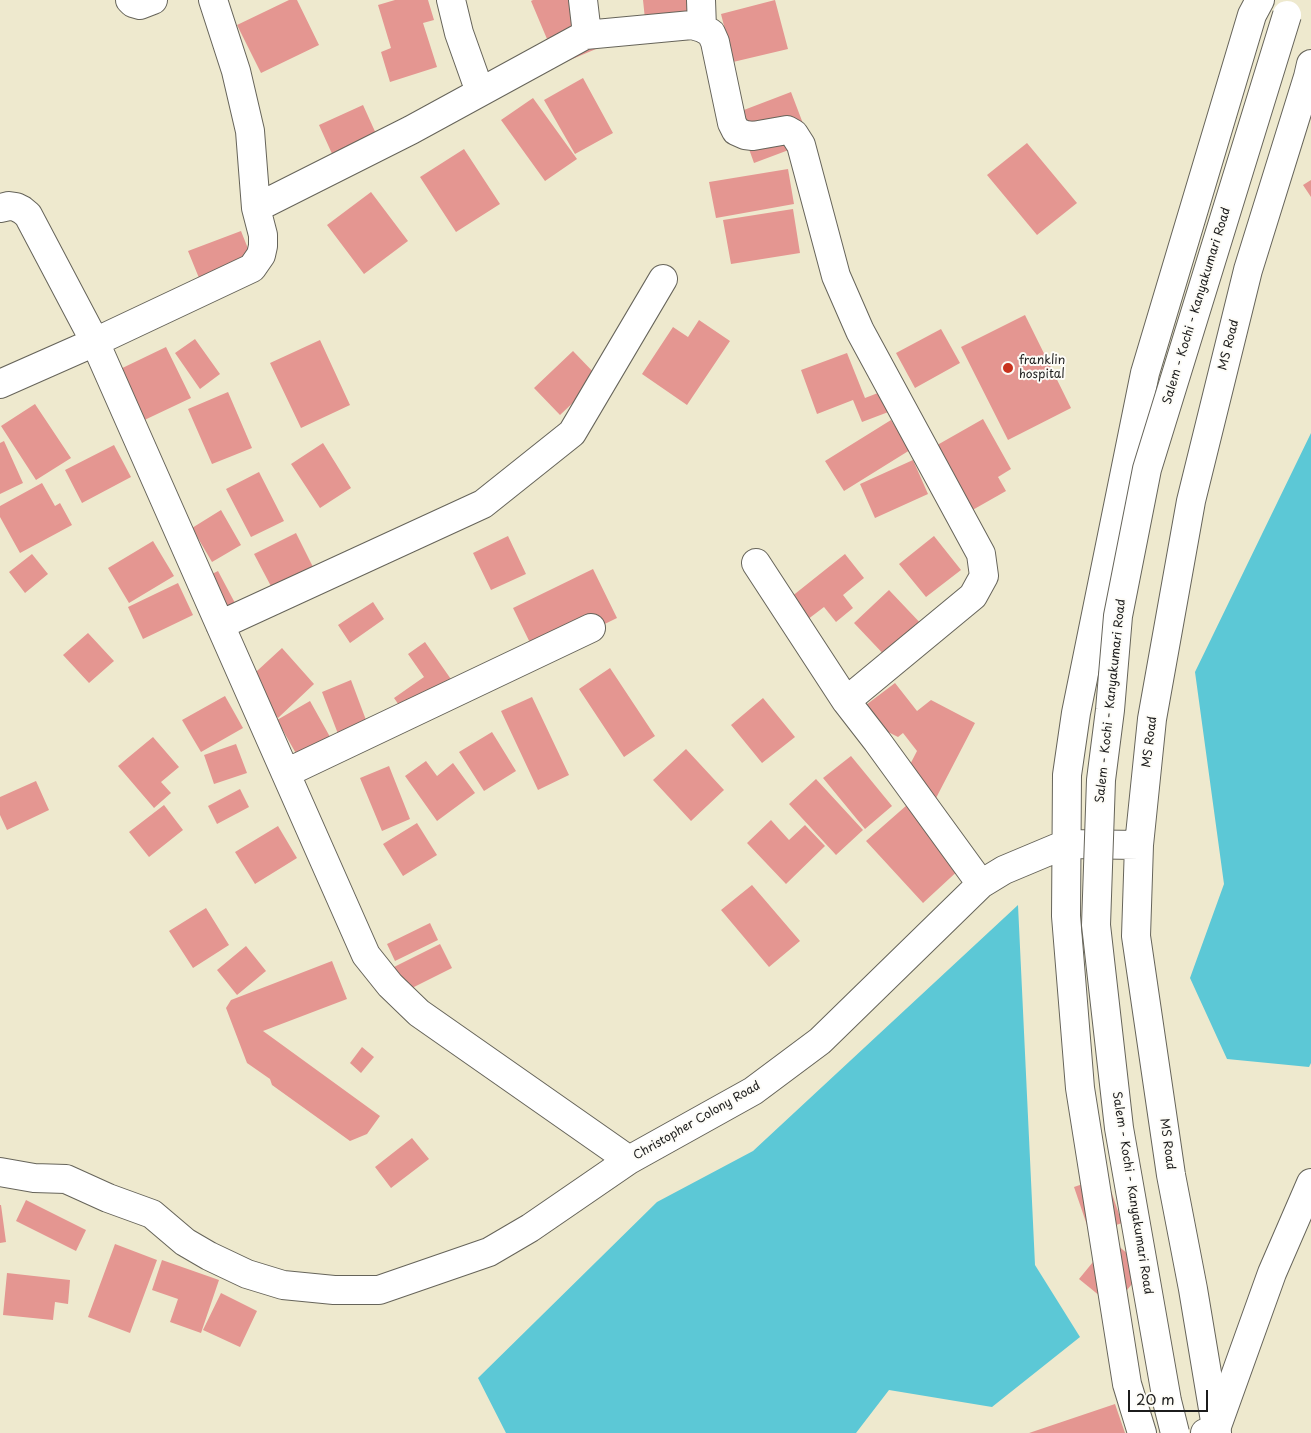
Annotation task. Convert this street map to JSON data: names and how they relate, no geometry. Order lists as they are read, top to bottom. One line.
{"streets":{"main road":["Salem - Kochi - Kanyakumari Road","MS Road","Christopher Colony Road"]},"crossings":[["MS Road","Christopher Colony Road"]],"places":["franklin hospital"],"scale_bar":"20 m"}
